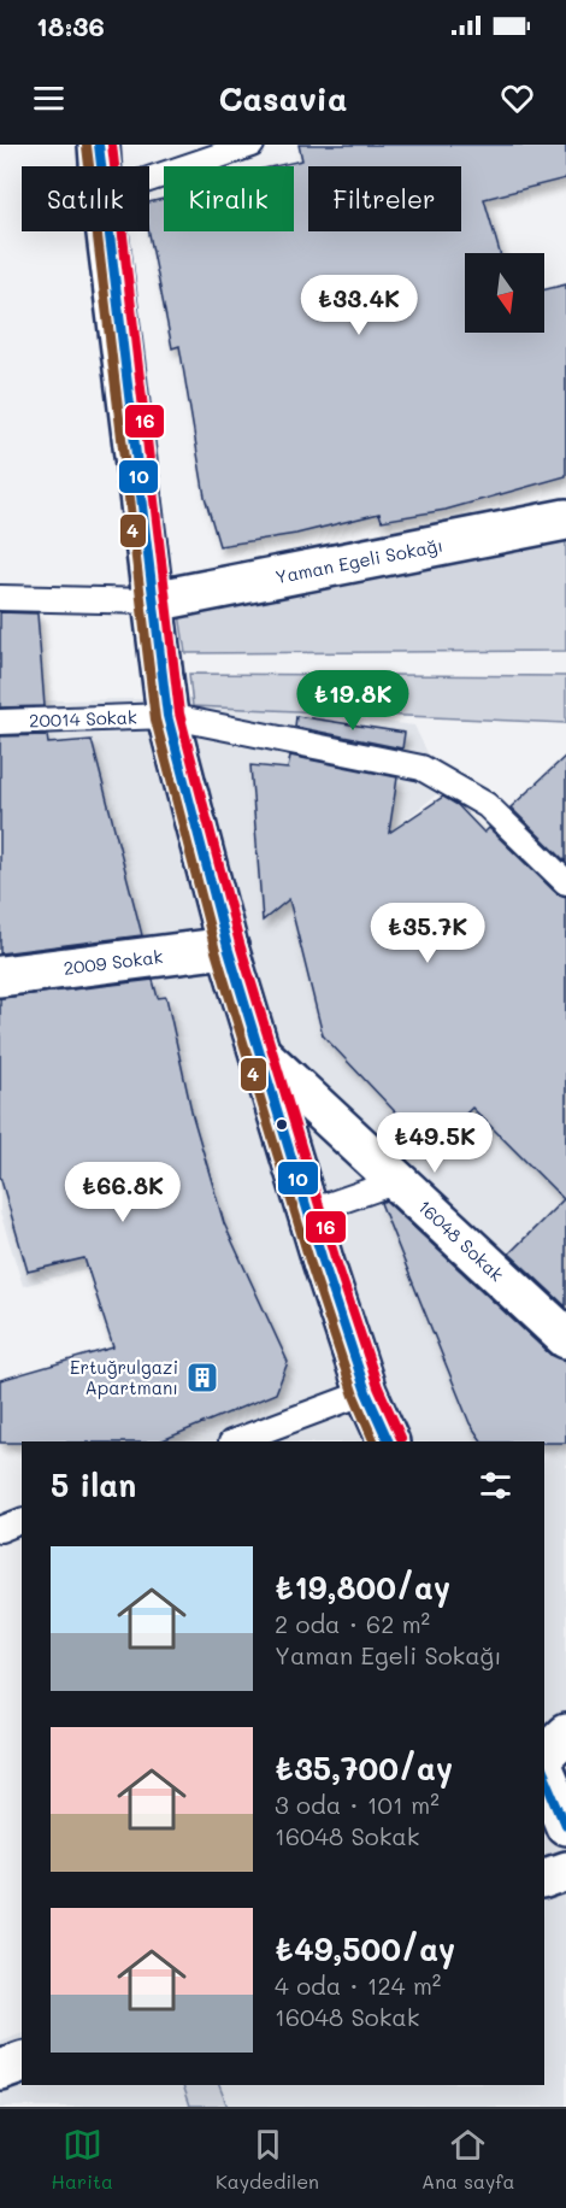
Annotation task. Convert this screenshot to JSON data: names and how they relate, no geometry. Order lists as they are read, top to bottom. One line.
{"streets":{"main road":["Yaman Egeli Sokağı","2009 Sokak","16048 Sokak"],"lane":["20014 Sokak"]},"places":{"building":["Ertuğrulgazi Apartmanı"]},"lines":["transit line 10","transit line 16","transit line 4"],"north":"bottom","page":{"status":"18:36","header":"Casavia","chip":["Satılık","Kiralık","Filtreler"],"price":["₺33.4K","₺19.8K","₺35.7K","₺49.5K","₺66.8K"],"heading":"5 ilan","list":[{"name":"₺19,800/ay","note":"2 oda · 62 m² · Yaman Egeli Sokağı"},{"name":"₺35,700/ay","note":"3 oda · 101 m² · 16048 Sokak"},{"name":"₺49,500/ay","note":"4 oda · 124 m² · 16048 Sokak"}],"tabs":["Harita","Kaydedilen","Ana sayfa"]}}
